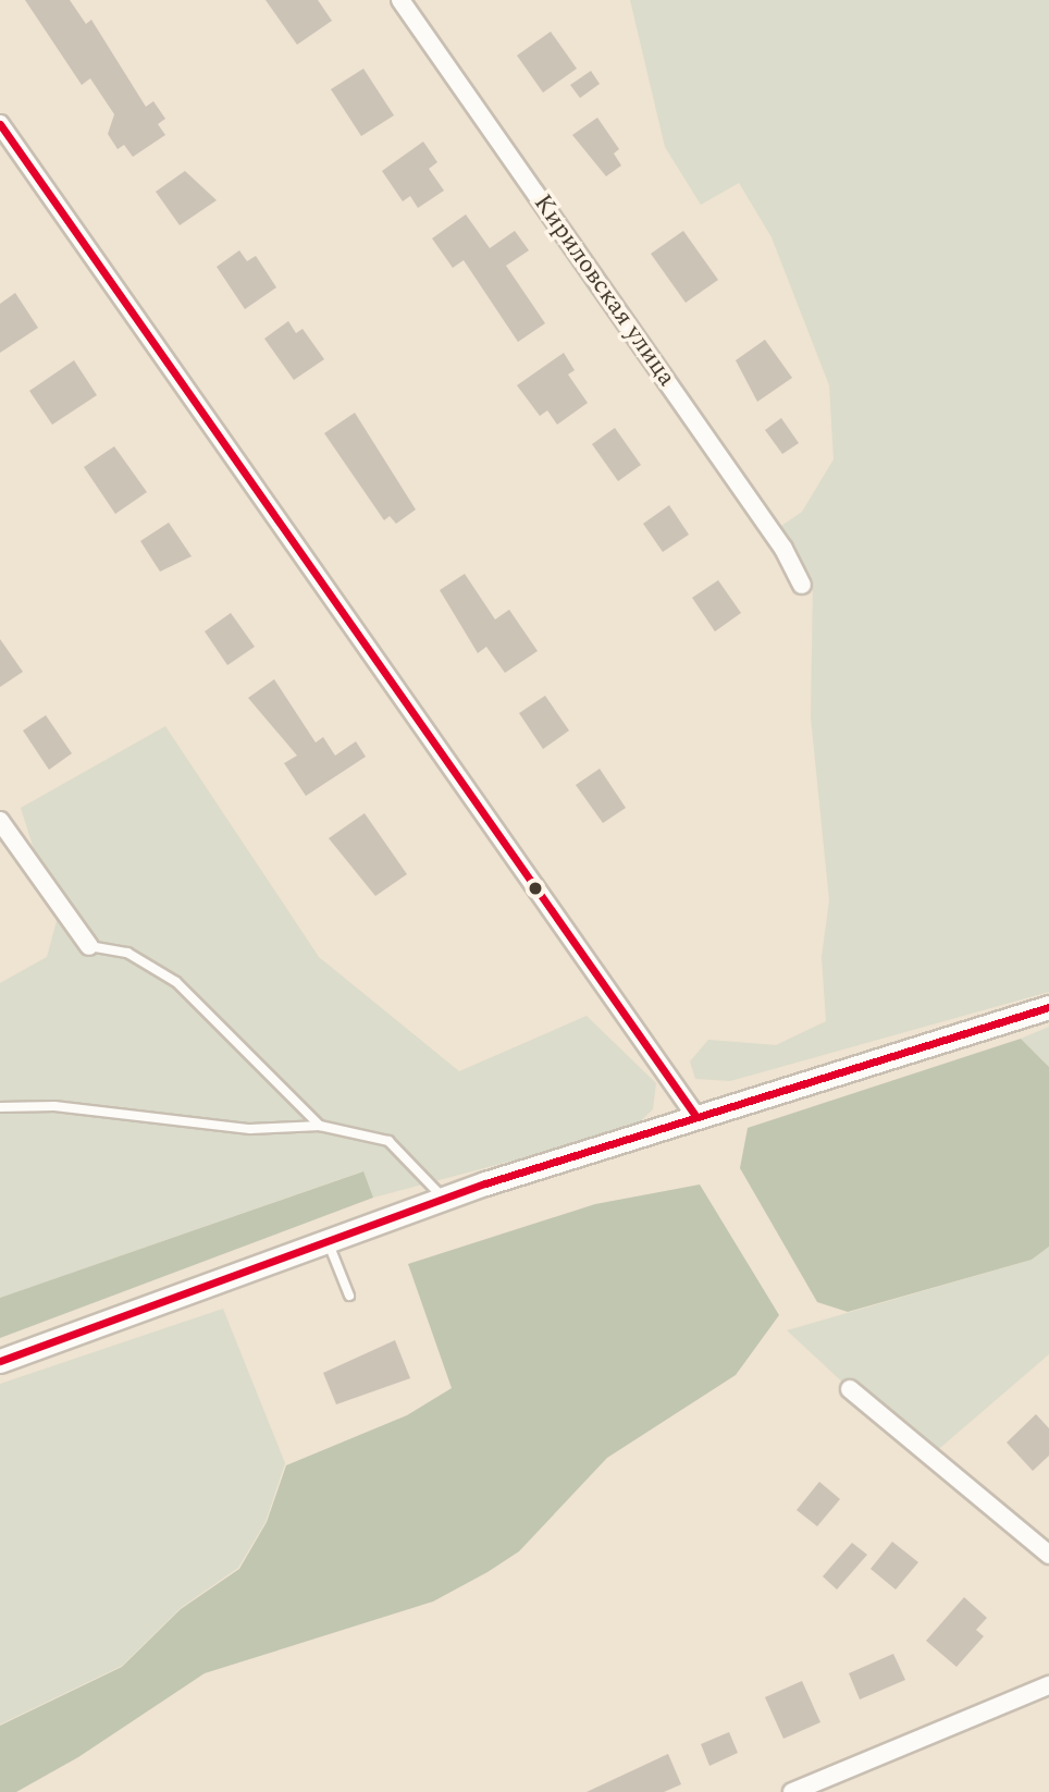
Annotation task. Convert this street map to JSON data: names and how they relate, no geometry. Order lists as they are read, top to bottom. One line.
{"streets":{"street":["Кириловская улица"]}}
